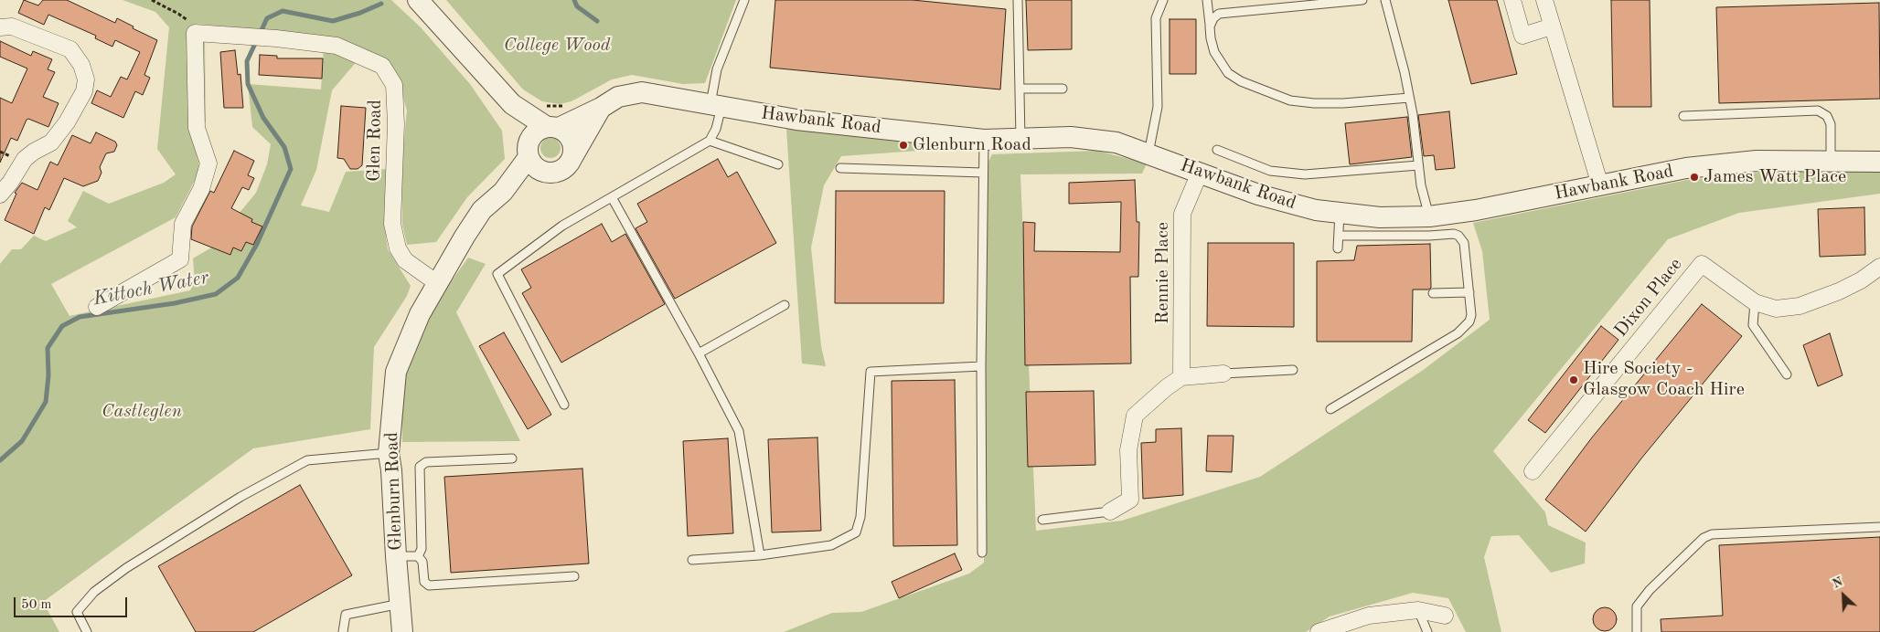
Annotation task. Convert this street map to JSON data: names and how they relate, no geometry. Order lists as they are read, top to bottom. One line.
{"streets":{"street":["Hawbank Road","Glen Road","Rennie Place","Dixon Place","Glenburn Road"]},"crossings":[["Hawbank Road","Rennie Place"],["Hawbank Road","Glenburn Road"],["Glen Road","Glenburn Road"]],"water":["Kittoch Water"],"parks":["College Wood","Castleglen"],"places":["Glenburn Road","James Watt Place","Hire Society - Glasgow Coach Hire"],"scale_bar":"50 m","north":"top left"}
